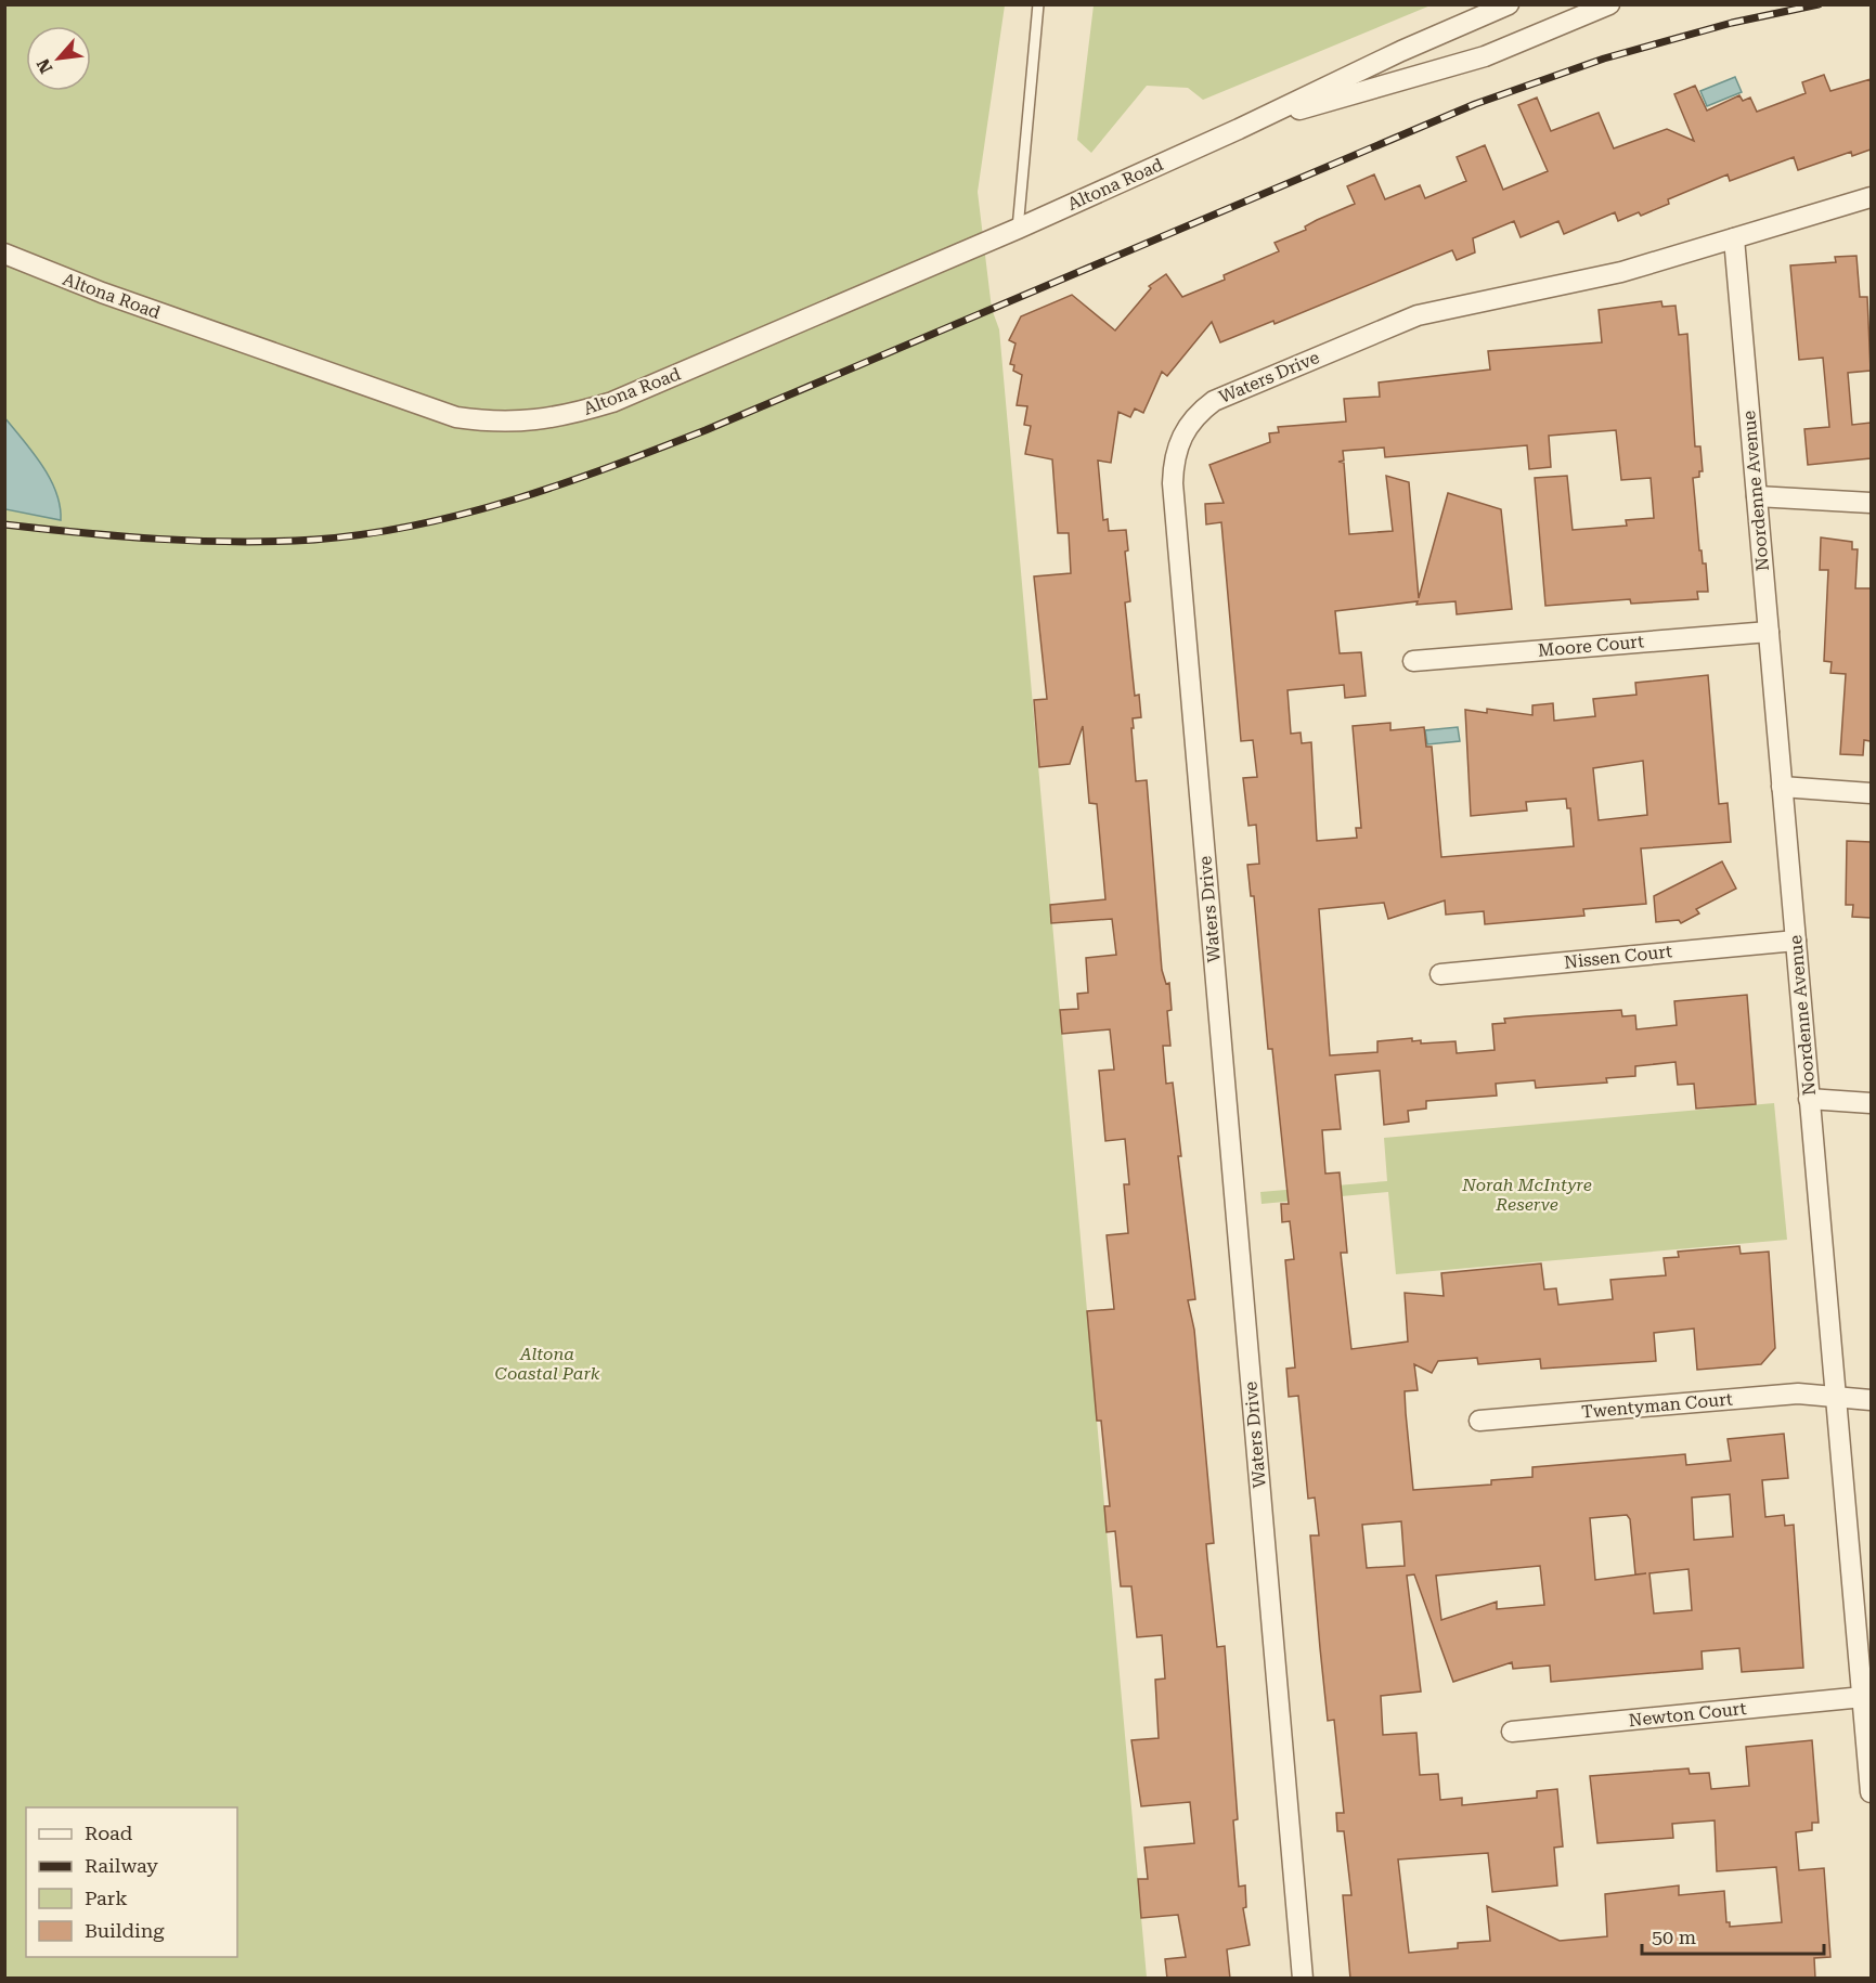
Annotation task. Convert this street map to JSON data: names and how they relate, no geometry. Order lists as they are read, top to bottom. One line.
{"streets":{"street":["Altona Road","Waters Drive","Noordenne Avenue","Moore Court","Nissen Court","Twentyman Court","Newton Court"]},"crossings":[["Waters Drive","Noordenne Avenue"],["Noordenne Avenue","Moore Court"],["Noordenne Avenue","Nissen Court"],["Noordenne Avenue","Twentyman Court"],["Noordenne Avenue","Newton Court"]],"parks":["Norah McIntyre Reserve","Altona Coastal Park"],"legend":["Road","Railway","Park","Building"],"scale_bar":"50 m","north":"bottom left"}
